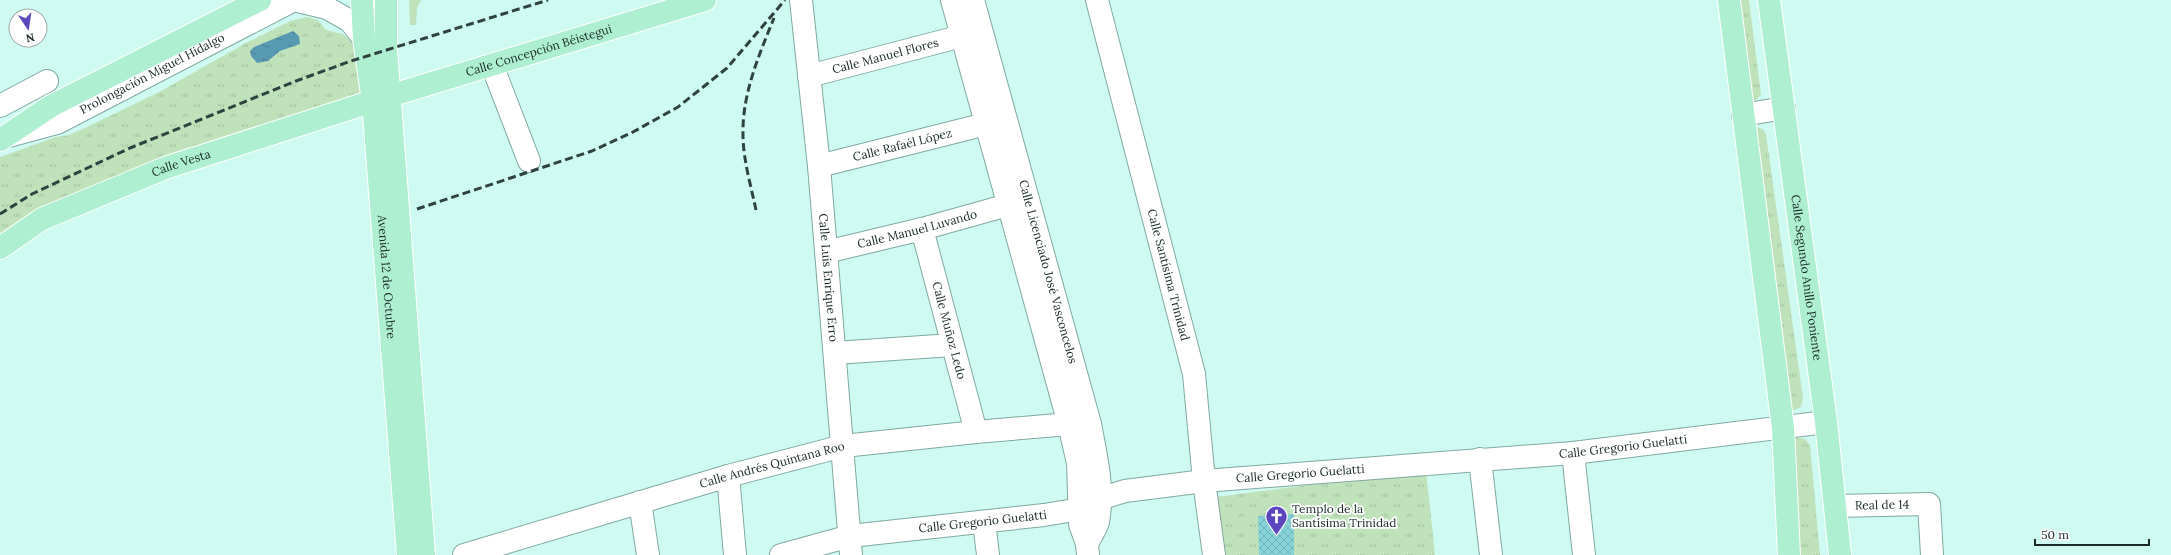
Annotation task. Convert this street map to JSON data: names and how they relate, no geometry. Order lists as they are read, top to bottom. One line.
{"streets":{"main road":["Calle Concepción Béistegui","Prolongación Miguel Hidalgo","Calle Vesta","Avenida 12 de Octubre","Calle Segundo Anillo Poniente"],"street":["Calle Manuel Flores","Calle Rafaél López","Calle Manuel Luvando","Calle Licenciado José Vasconcelos","Calle Santísima Trinidad","Calle Luis Enrique Erro","Calle Muñoz Ledo","Calle Gregorio Guelatti","Calle Andrés Quintana Roo","Real de 14"]},"crossings":[["Calle Concepción Béistegui","Calle Vesta"],["Calle Concepción Béistegui","Avenida 12 de Octubre"],["Calle Manuel Flores","Calle Licenciado José Vasconcelos"],["Calle Manuel Flores","Calle Luis Enrique Erro"],["Calle Rafaél López","Calle Licenciado José Vasconcelos"],["Calle Rafaél López","Calle Luis Enrique Erro"],["Calle Vesta","Avenida 12 de Octubre"],["Calle Manuel Luvando","Calle Licenciado José Vasconcelos"],["Calle Manuel Luvando","Calle Luis Enrique Erro"],["Calle Manuel Luvando","Calle Muñoz Ledo"],["Calle Licenciado José Vasconcelos","Calle Gregorio Guelatti"],["Calle Licenciado José Vasconcelos","Calle Andrés Quintana Roo"],["Calle Santísima Trinidad","Calle Gregorio Guelatti"],["Calle Luis Enrique Erro","Calle Gregorio Guelatti"],["Calle Luis Enrique Erro","Calle Andrés Quintana Roo"],["Calle Segundo Anillo Poniente","Calle Gregorio Guelatti"],["Calle Segundo Anillo Poniente","Real de 14"],["Calle Muñoz Ledo","Calle Andrés Quintana Roo"]],"places":{"church":["Templo de la Santísima Trinidad"]},"scale_bar":"50 m","north":"bottom"}
